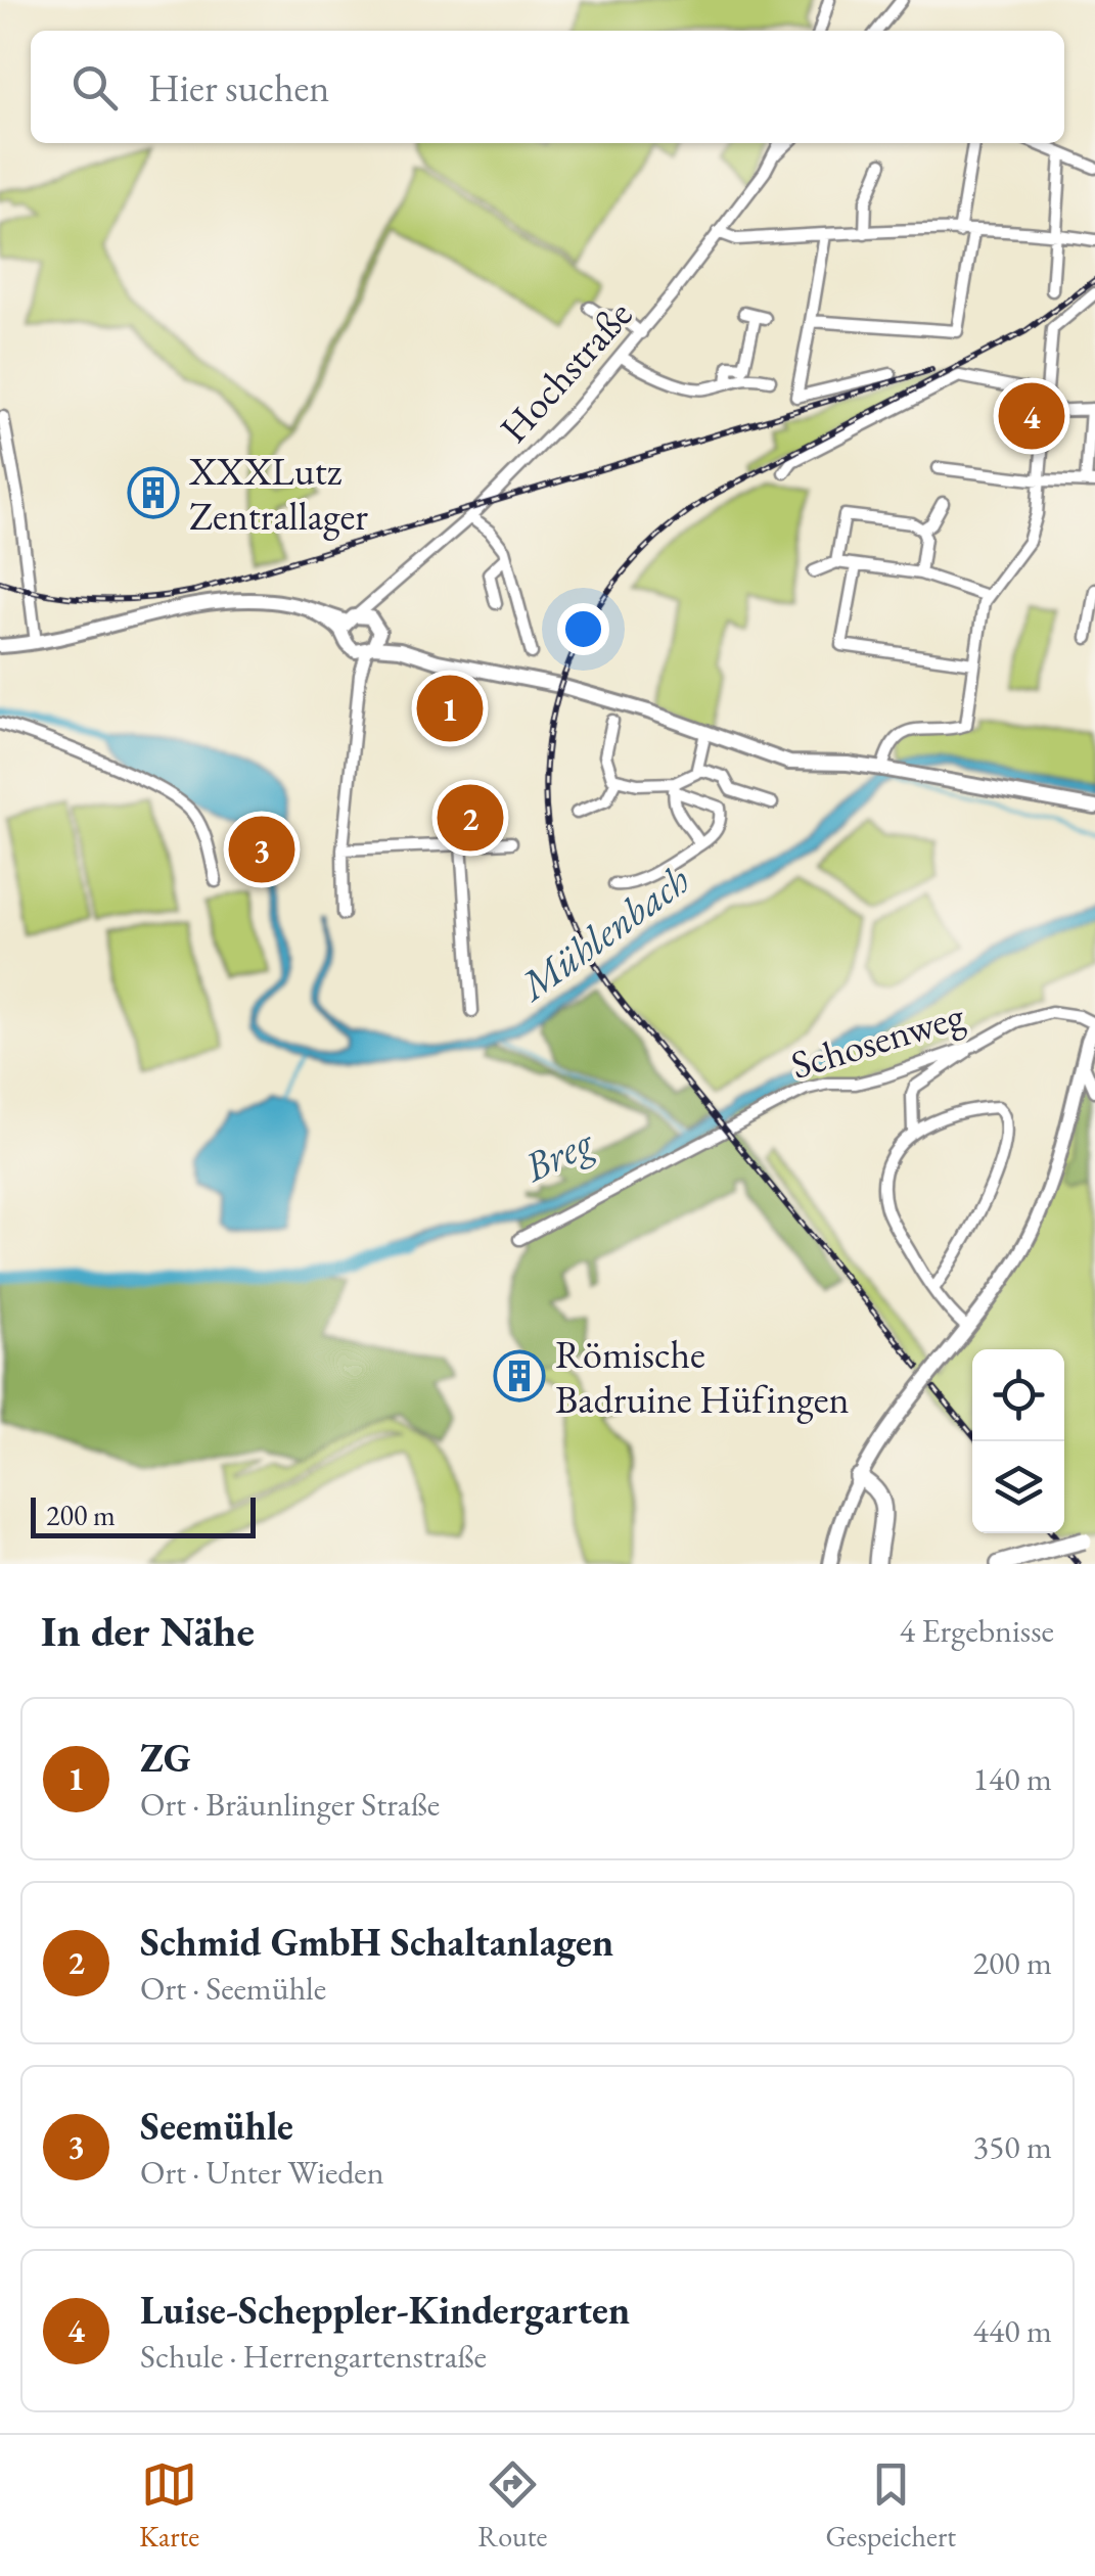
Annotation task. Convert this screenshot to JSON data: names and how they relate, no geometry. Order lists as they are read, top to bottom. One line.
{"streets":{"street":["Hochstraße","Schosenweg"]},"water":["Mühlenbach","Breg"],"places":{"building":["XXXLutz Zentrallager","Römische Badruine Hüfingen"]},"scale_bar":"200 m","page":{"search":"Hier suchen","pins":["4","1","2","3"],"scale":"200 m","heading":["In der Nähe","4 Ergebnisse"],"list":[{"mark":"1","name":"ZG","note":"Ort · Bräunlinger Straße","value":"140 m"},{"mark":"2","name":"Schmid GmbH Schaltanlagen","note":"Ort · Seemühle","value":"200 m"},{"mark":"3","name":"Seemühle","note":"Ort · Unter Wieden","value":"350 m"},{"mark":"4","name":"Luise-Scheppler-Kindergarten","note":"Schule · Herrengartenstraße","value":"440 m"}],"nav":["Karte","Route","Gespeichert"]}}
